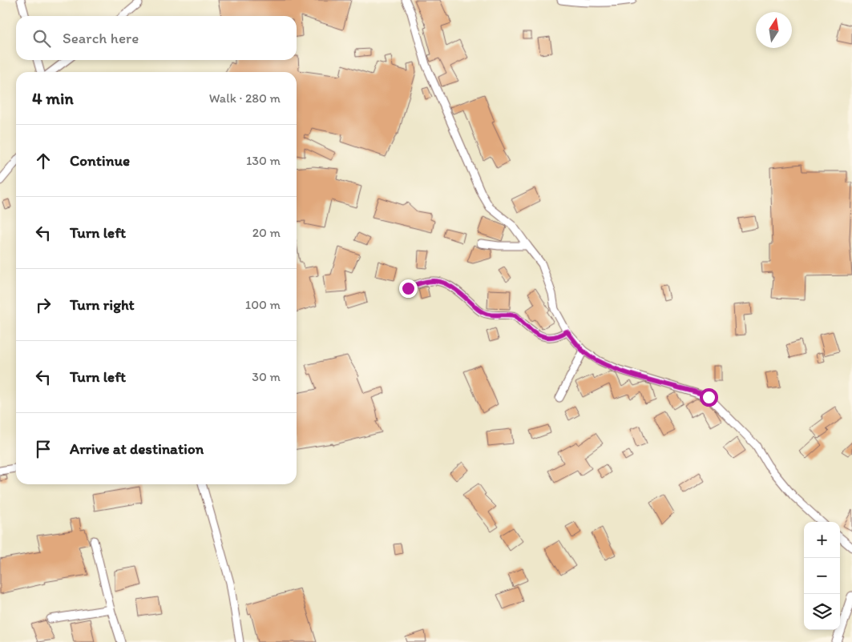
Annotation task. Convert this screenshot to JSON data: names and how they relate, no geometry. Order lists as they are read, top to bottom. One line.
{"north":"top","page":{"search":"Search here","heading":["4 min","Walk · 280 m"],"list":[["Continue","130 m"],["Turn left","20 m"],["Turn right","100 m"],["Turn left","30 m"],"Arrive at destination"],"map_buttons":["+","−"]}}
